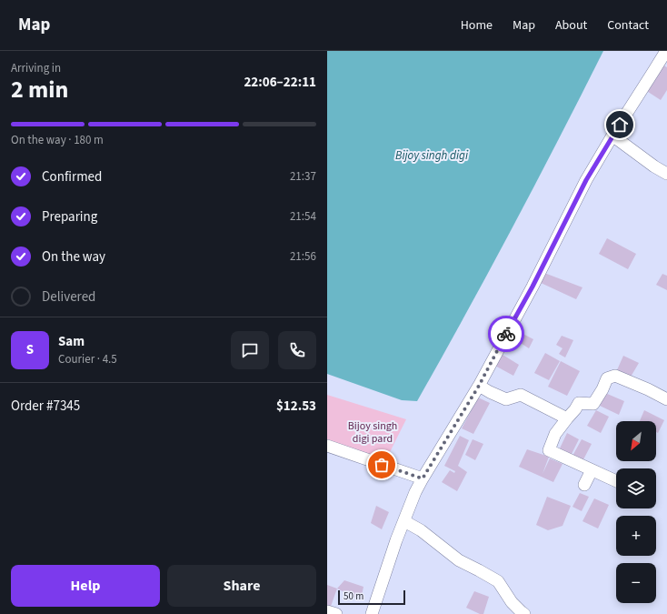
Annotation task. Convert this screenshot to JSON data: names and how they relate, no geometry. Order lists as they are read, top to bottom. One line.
{"water":["Bijoy singh digi"],"parks":["Bijoy singh digi pard"],"scale_bar":"50 m","north":"bottom left","page":{"header":"Map","nav":["Home","Map","About","Contact"],"heading":["2 min","Arriving in","22:06–22:11"],"panel":["Sam","Courier · 4.5","Order #7345","$12.53"],"bar":"On the way · 180 m","list":[["Confirmed","21:37"],["Preparing","21:54"],["On the way","21:56"],"Delivered"],"round":"S","map_buttons":["+","−"],"buttons":["Help","Share"],"scale":"50 m"}}
